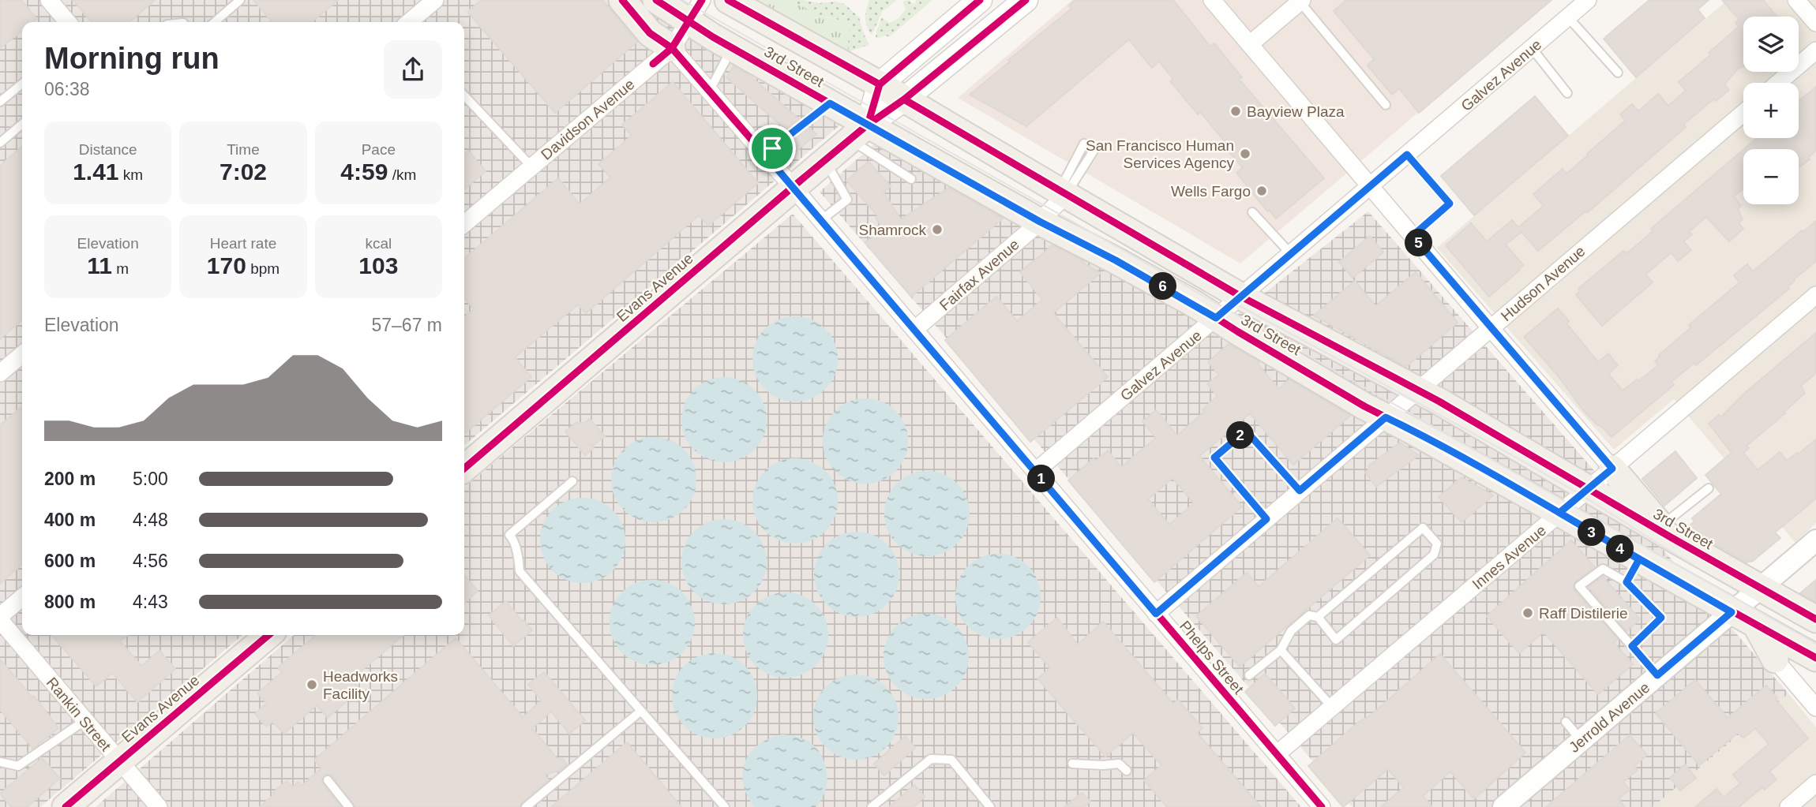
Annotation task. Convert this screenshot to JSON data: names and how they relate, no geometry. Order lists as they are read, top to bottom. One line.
{"streets":{"main road":["3rd Street","Evans Avenue"],"street":["Galvez Avenue","Davidson Avenue","Fairfax Avenue","Hudson Avenue","Innes Avenue","Phelps Street","Rankin Street","Jerrold Avenue"]},"crossings":[["3rd Street","Galvez Avenue"],["3rd Street","Davidson Avenue"],["3rd Street","Fairfax Avenue"],["3rd Street","Hudson Avenue"],["3rd Street","Evans Avenue"],["3rd Street","Innes Avenue"],["3rd Street","Jerrold Avenue"],["Galvez Avenue","Phelps Street"],["Davidson Avenue","Phelps Street"],["Fairfax Avenue","Phelps Street"],["Hudson Avenue","Phelps Street"],["Evans Avenue","Phelps Street"],["Evans Avenue","Rankin Street"],["Innes Avenue","Phelps Street"]],"places":["Bayview Plaza","San Francisco Human Services Agency","Wells Fargo","Shamrock","Raff Distilerie","Headworks Facility"],"page":{"map_buttons":["+","−"],"heading":["Morning run","06:38"],"stats":[["Distance","1.41 km"],["Time","7:02"],["Pace","4:59 /km"],["Elevation","11 m"],["Heart rate","170 bpm"],["kcal","103"]],"pins":["5","6","2","1","3","4"],"chart":["Elevation","57–67 m"],"list":[{"name":"200 m","note":"5:00"},{"name":"400 m","note":"4:48"},{"name":"600 m","note":"4:56"},{"name":"800 m","note":"4:43"}]}}
